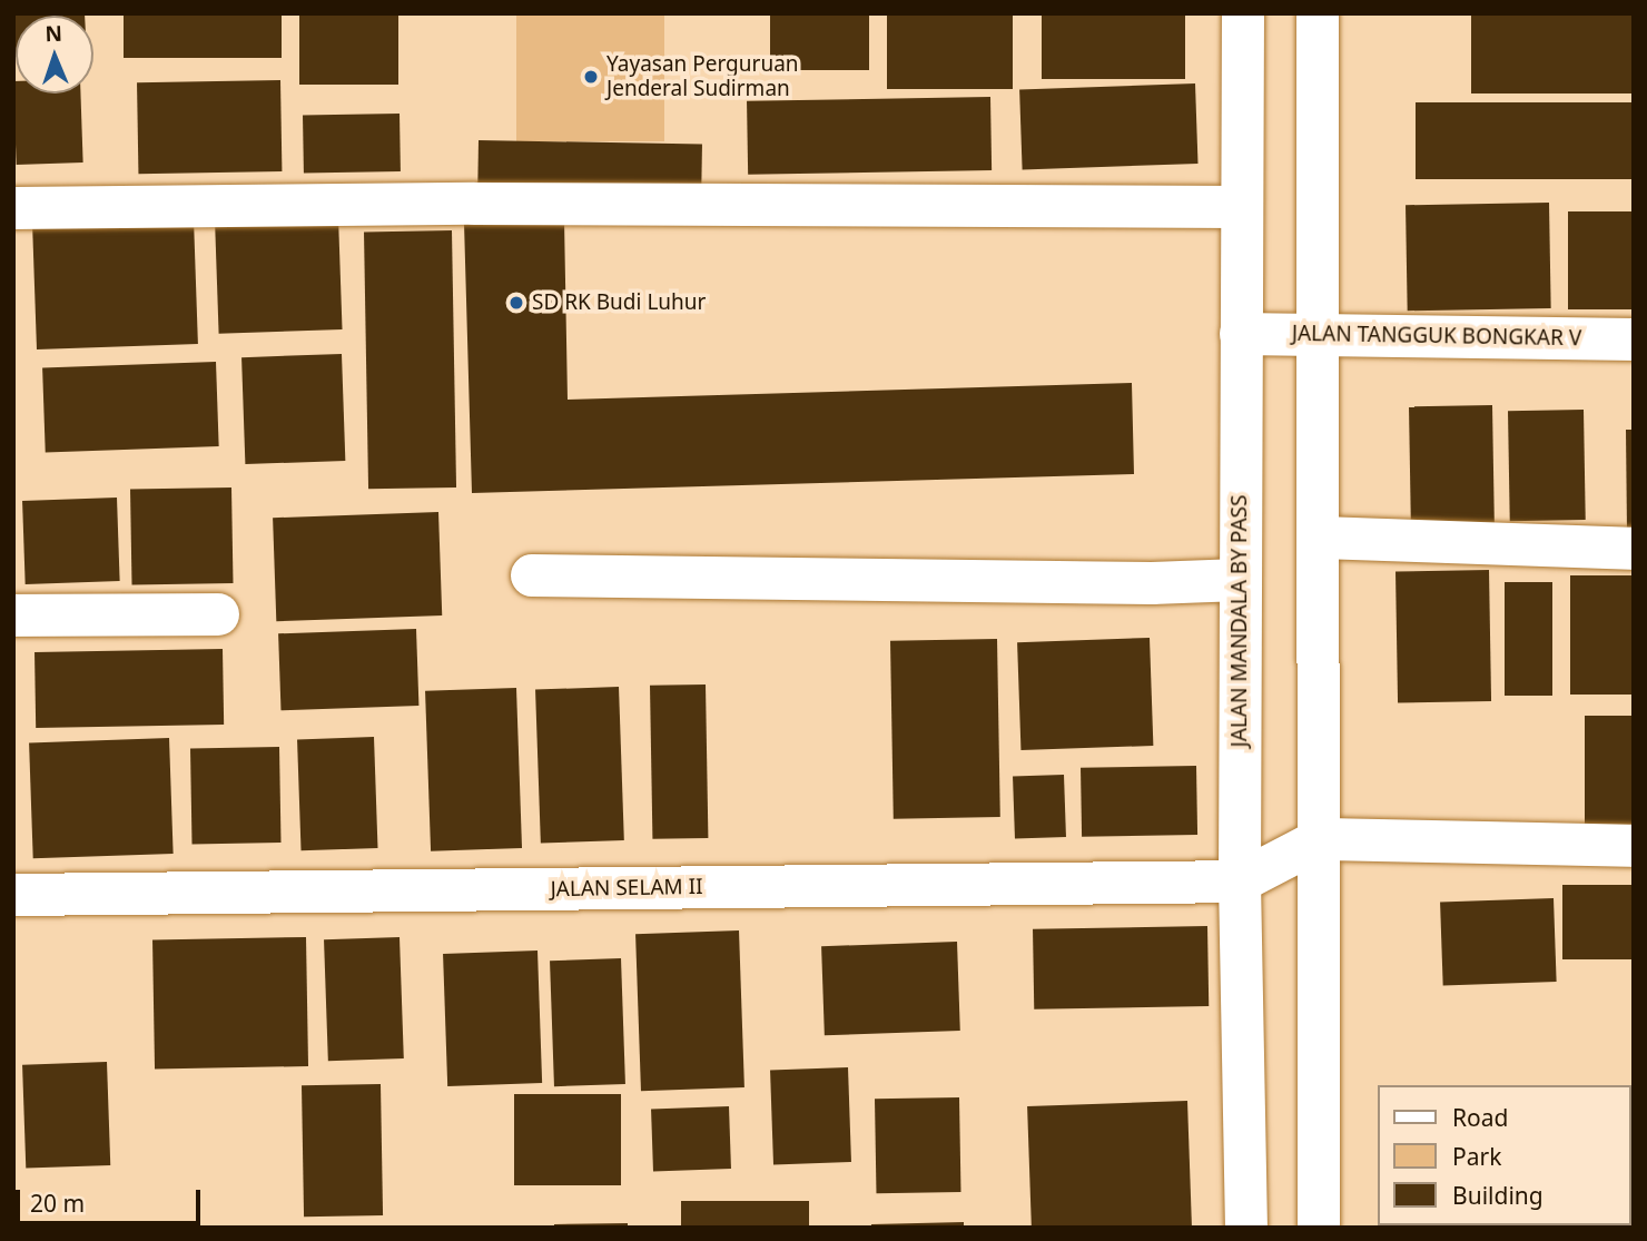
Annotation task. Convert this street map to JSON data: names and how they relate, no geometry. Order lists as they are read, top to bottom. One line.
{"streets":{"street":["JALAN TANGGUK BONGKAR V","JALAN MANDALA BY PASS","JALAN SELAM II"]},"crossings":[["JALAN TANGGUK BONGKAR V","JALAN MANDALA BY PASS"],["JALAN MANDALA BY PASS","JALAN SELAM II"]],"places":["Yayasan Perguruan Jenderal Sudirman","SD RK Budi Luhur"],"legend":["Road","Park","Building"],"scale_bar":"20 m","north":"top"}
